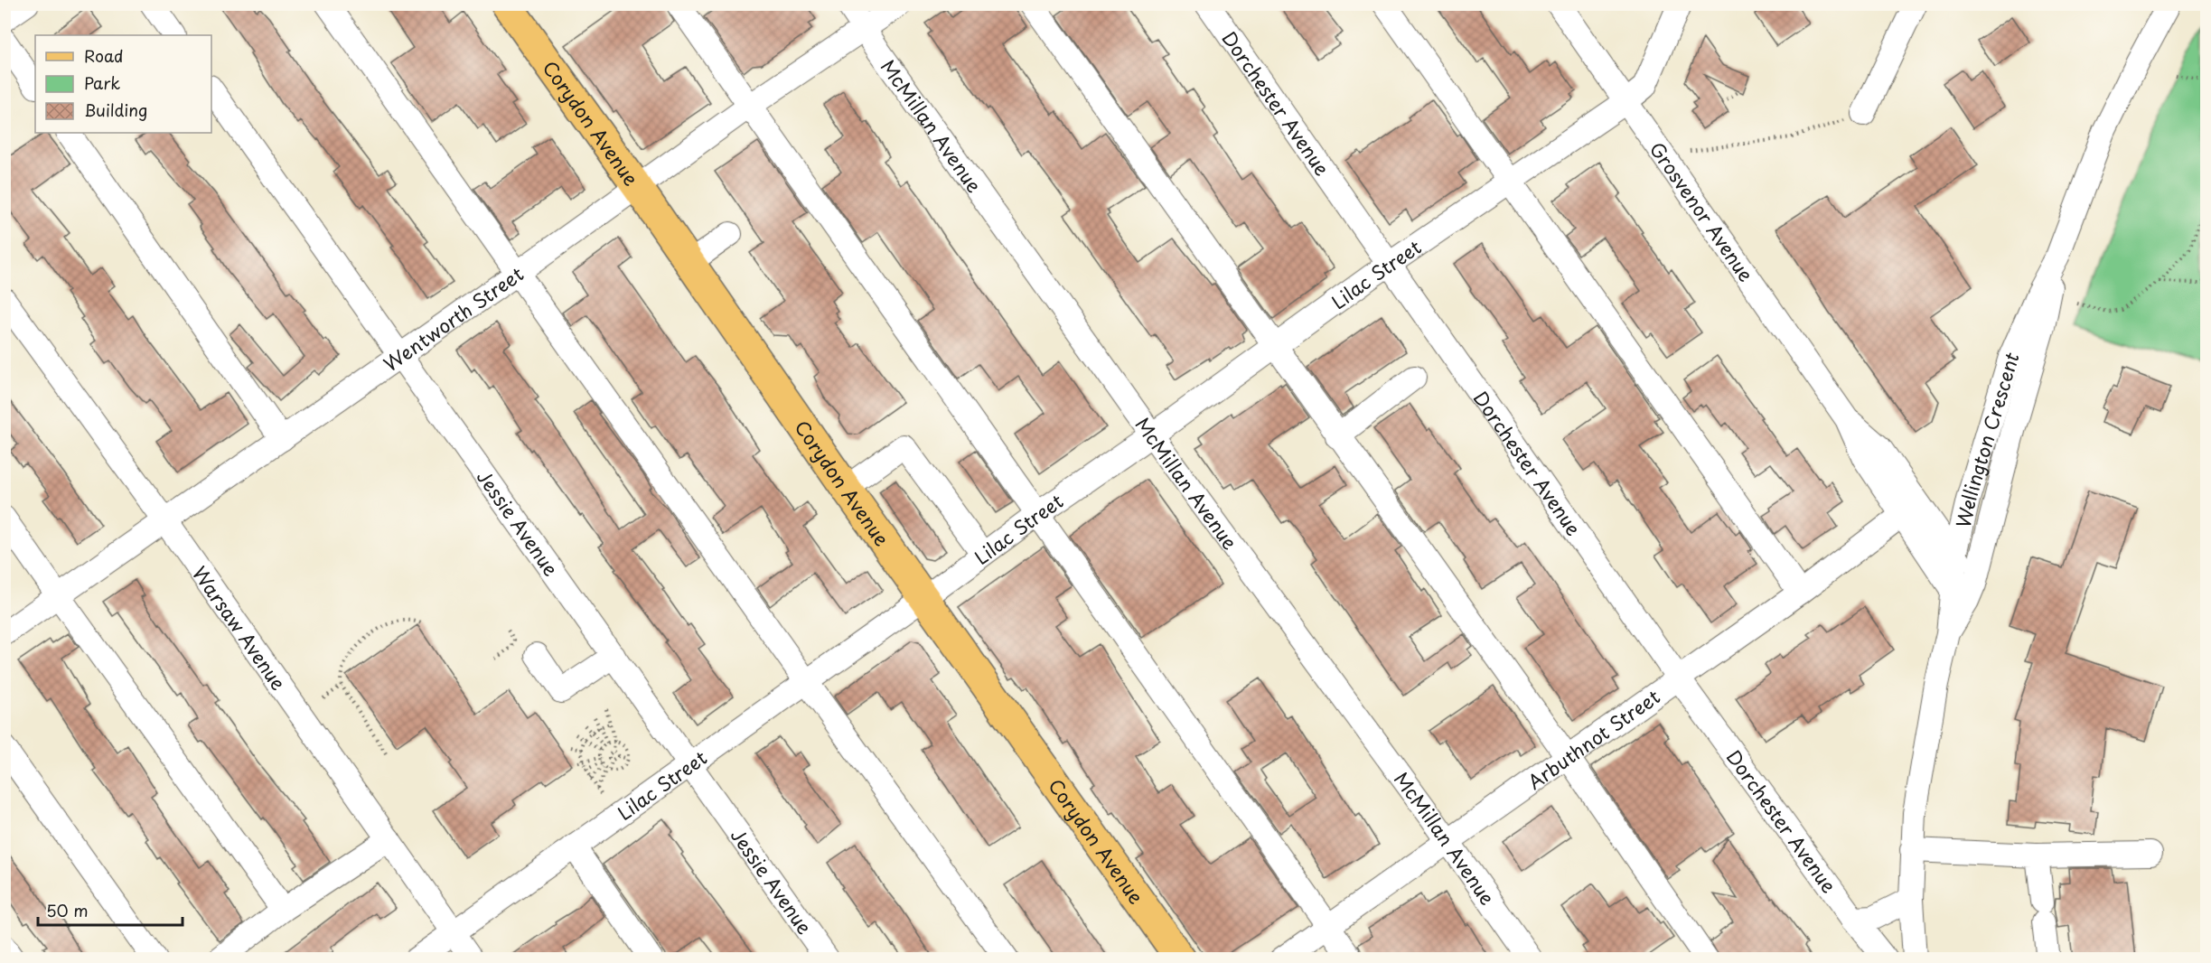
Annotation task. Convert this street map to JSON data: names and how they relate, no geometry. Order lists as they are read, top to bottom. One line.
{"streets":{"main road":["Corydon Avenue"],"street":["Dorchester Avenue","McMillan Avenue","Grosvenor Avenue","Lilac Street","Wentworth Street","Wellington Crescent","Jessie Avenue","Warsaw Avenue","Arbuthnot Street"]},"crossings":[["Dorchester Avenue","Lilac Street"],["Dorchester Avenue","Arbuthnot Street"],["Corydon Avenue","Lilac Street"],["Corydon Avenue","Wentworth Street"],["McMillan Avenue","Lilac Street"],["McMillan Avenue","Wentworth Street"],["McMillan Avenue","Arbuthnot Street"],["Grosvenor Avenue","Lilac Street"],["Grosvenor Avenue","Wellington Crescent"],["Grosvenor Avenue","Arbuthnot Street"],["Lilac Street","Jessie Avenue"],["Lilac Street","Warsaw Avenue"],["Wentworth Street","Jessie Avenue"],["Wentworth Street","Warsaw Avenue"]],"legend":["Road","Park","Building"],"scale_bar":"50 m"}
